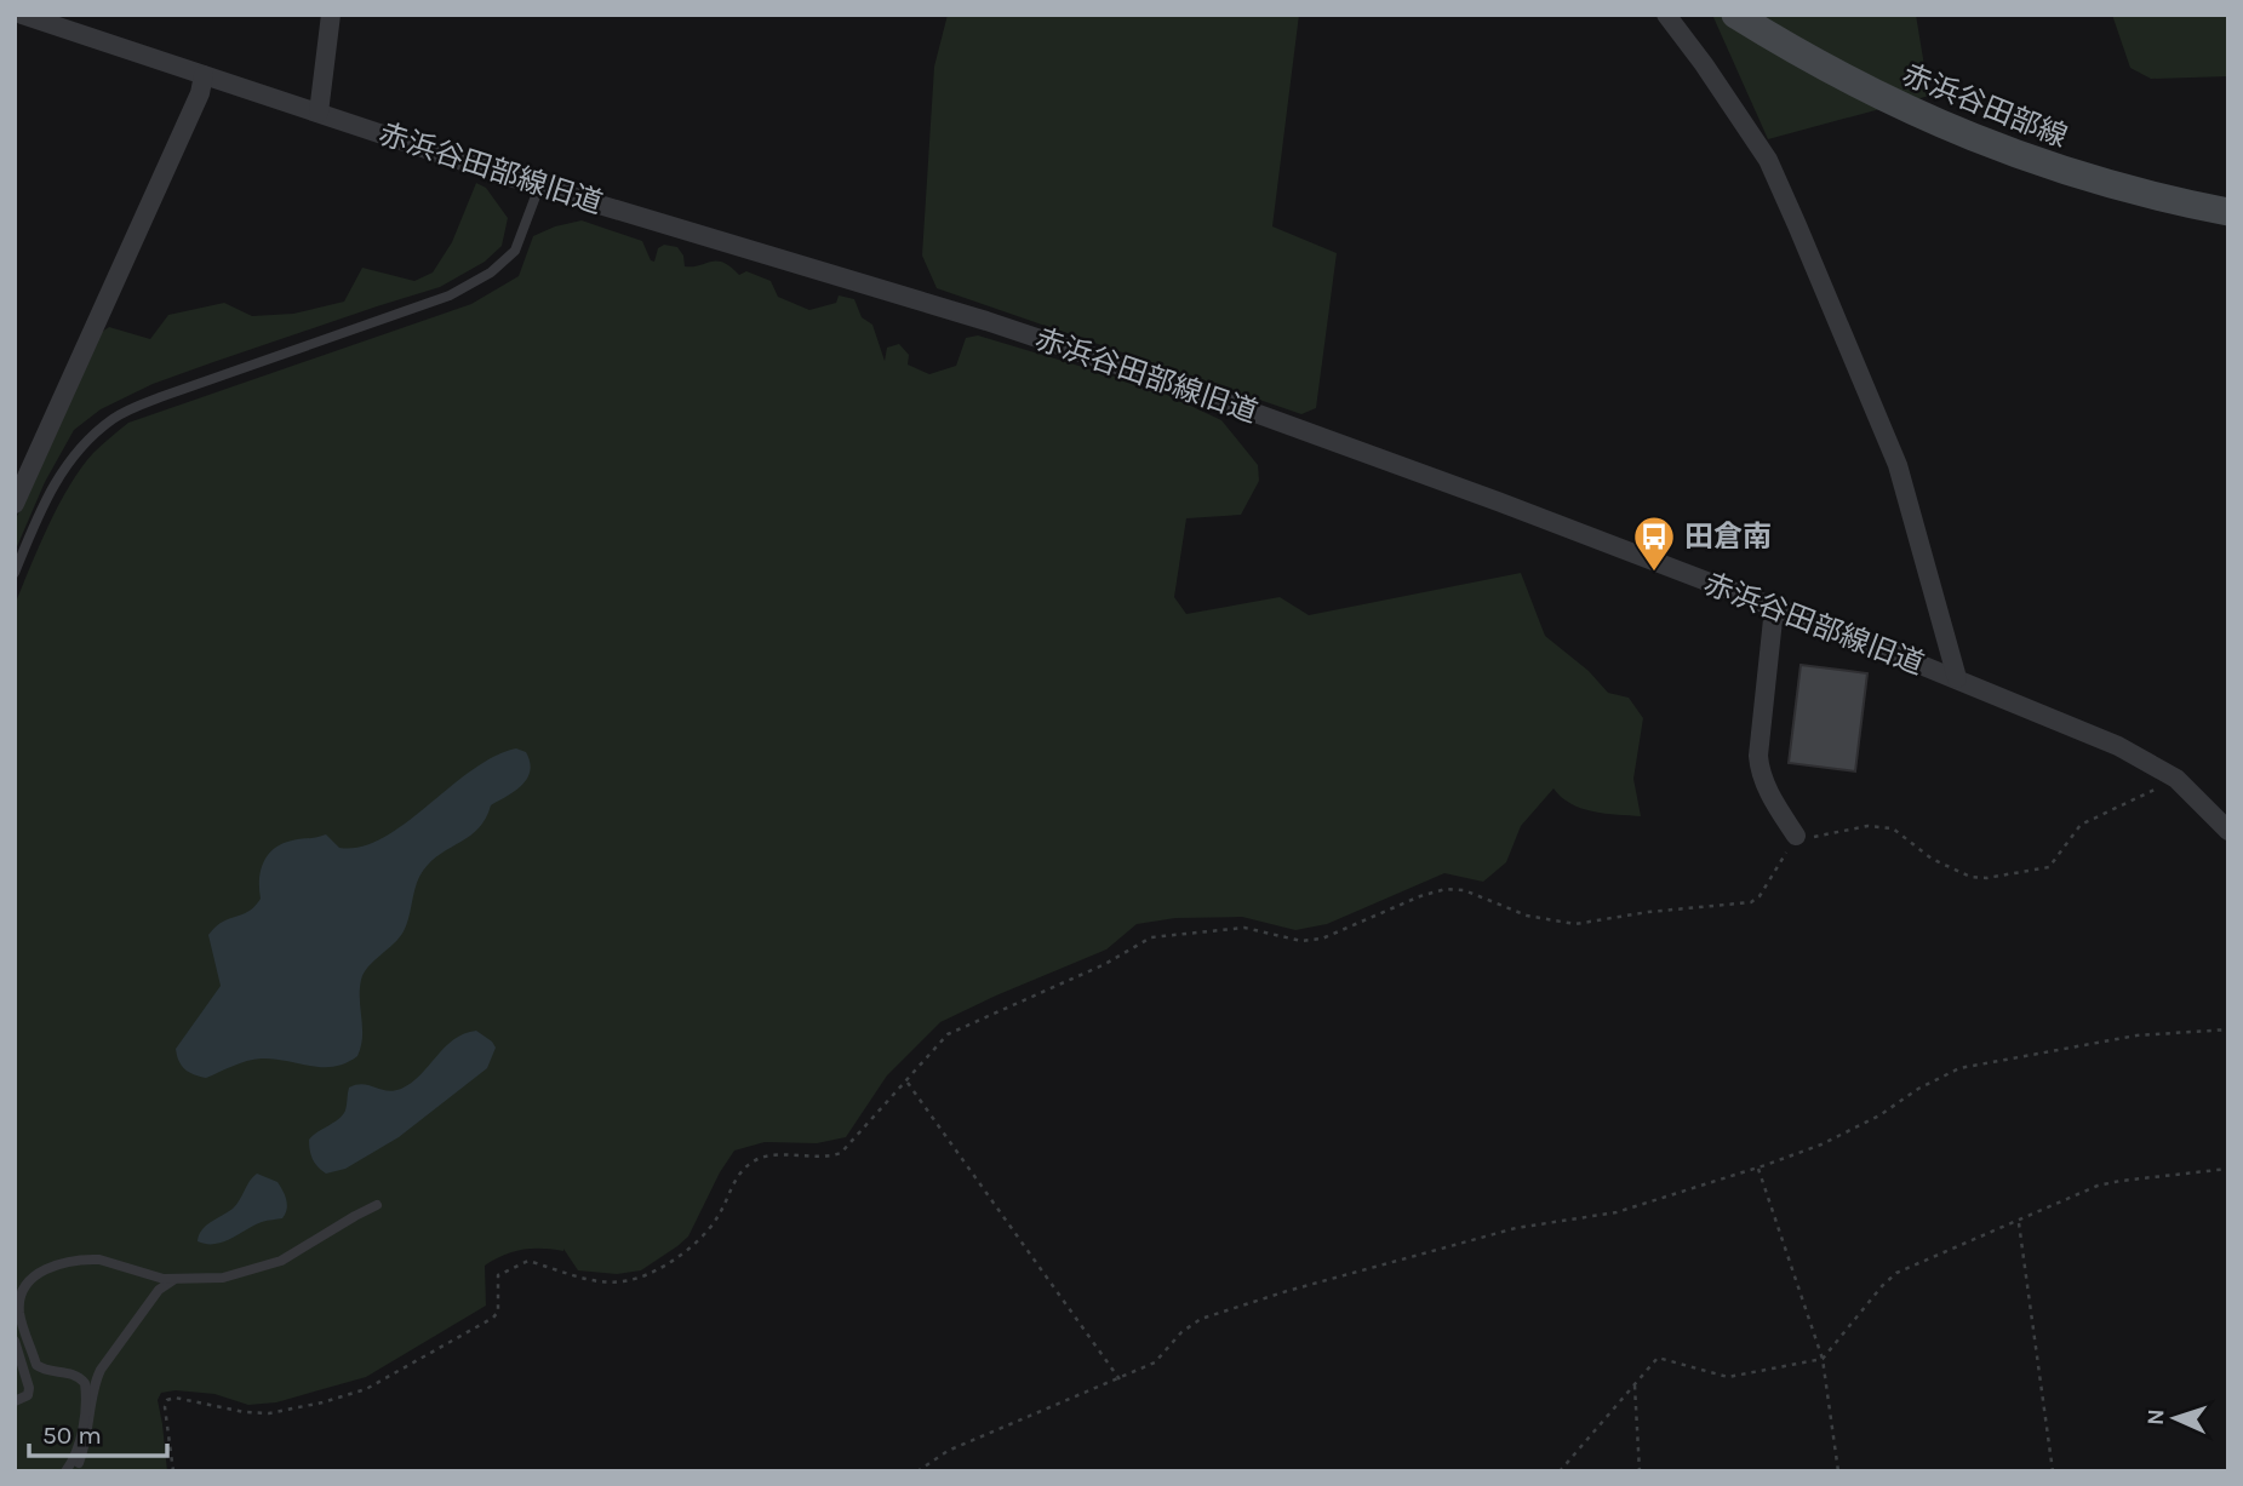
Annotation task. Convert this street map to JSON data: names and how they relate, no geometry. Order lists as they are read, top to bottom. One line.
{"streets":{"main road":["赤浜谷田部線"],"street":["赤浜谷田部線旧道"]},"places":{"bus stop":["田倉南"]},"scale_bar":"50 m","north":"left"}
